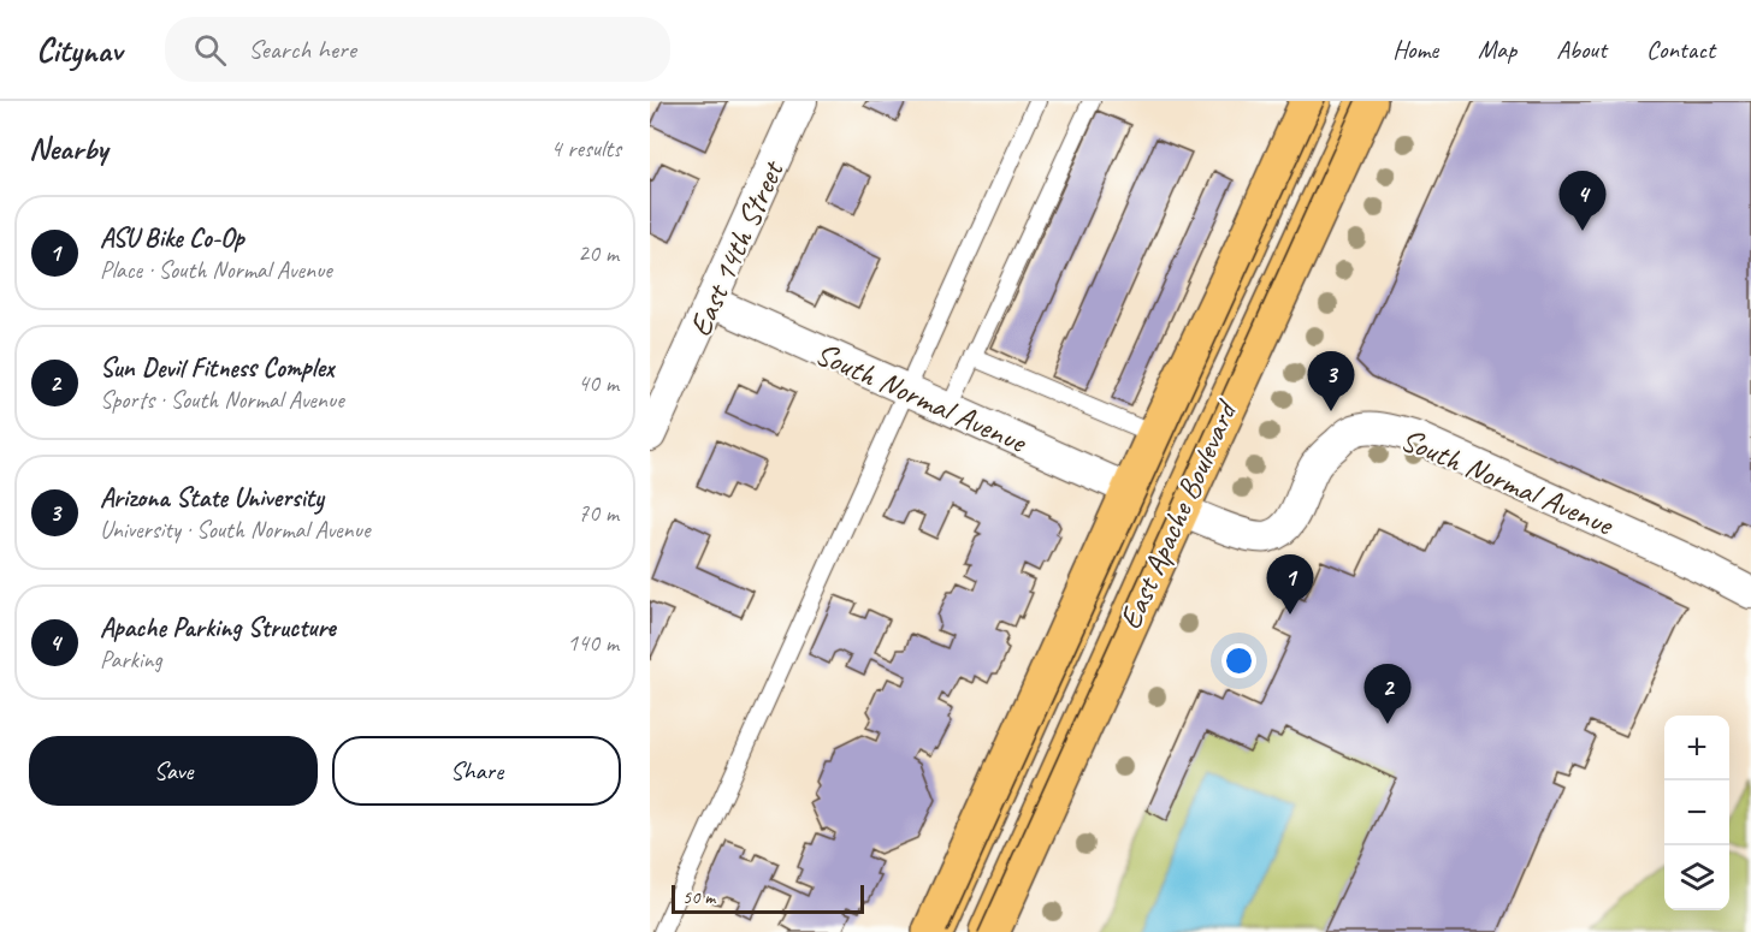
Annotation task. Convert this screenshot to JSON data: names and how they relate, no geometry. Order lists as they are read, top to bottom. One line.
{"streets":{"main road":["East Apache Boulevard"],"street":["East 14th Street","South Normal Avenue"]},"crossings":[["East 14th Street","South Normal Avenue"],["South Normal Avenue","East Apache Boulevard"]],"scale_bar":"50 m","page":{"header":"Citynav","search":"Search here","nav":["Home","Map","About","Contact"],"heading":["Nearby","4 results"],"pins":["4","3","1","2"],"list":[{"mark":"1","name":"ASU Bike Co-Op","note":"Place · South Normal Avenue","value":"20 m"},{"mark":"2","name":"Sun Devil Fitness Complex","note":"Sports · South Normal Avenue","value":"40 m"},{"mark":"3","name":"Arizona State University","note":"University · South Normal Avenue","value":"70 m"},{"mark":"4","name":"Apache Parking Structure","note":"Parking","value":"140 m"}],"buttons":["Save","Share"],"map_buttons":["+","−"],"scale":"50 m"}}
